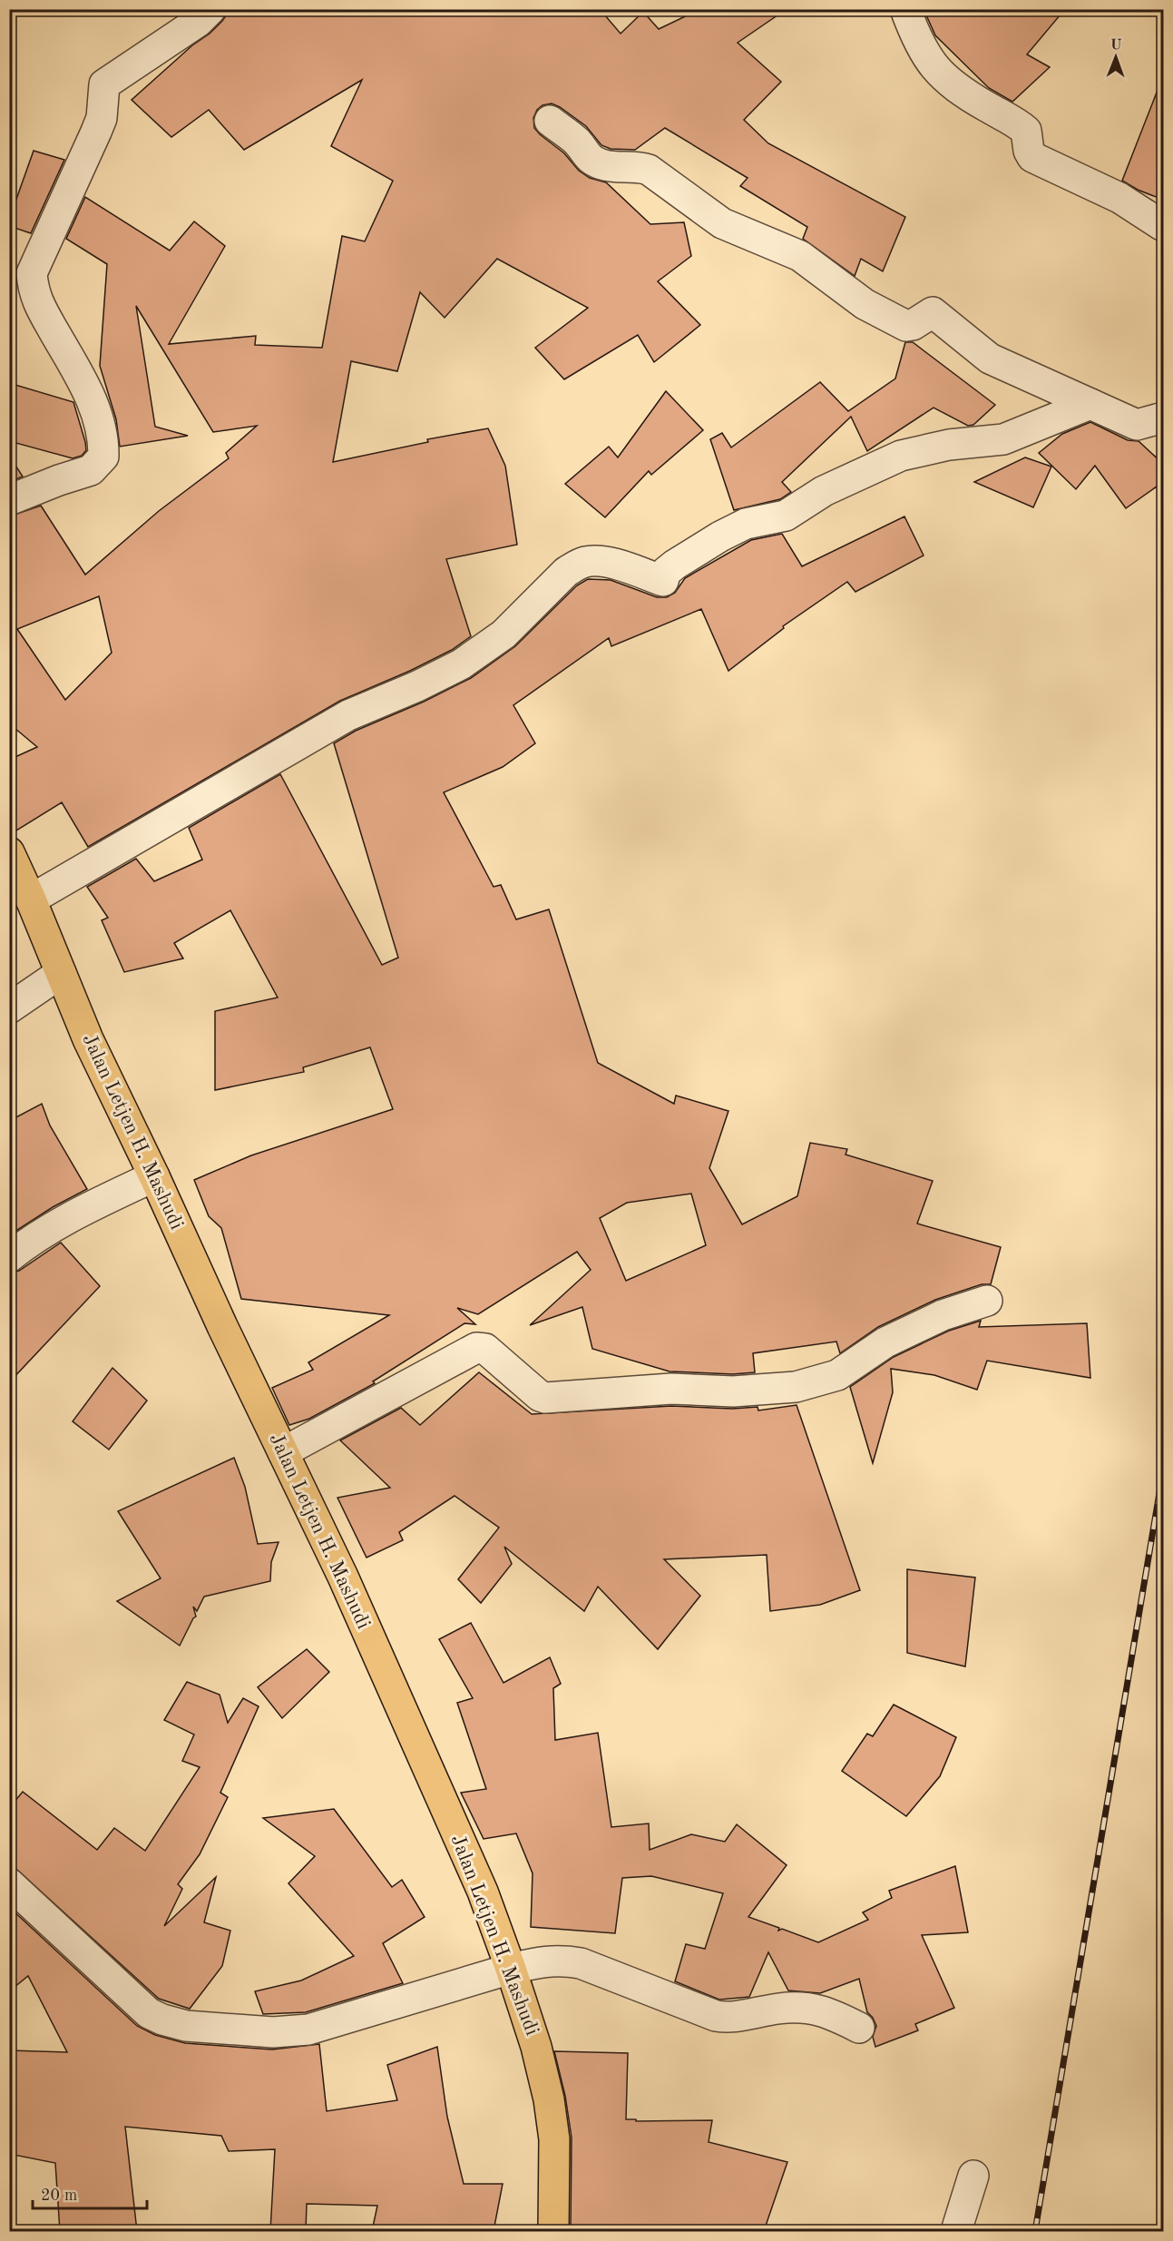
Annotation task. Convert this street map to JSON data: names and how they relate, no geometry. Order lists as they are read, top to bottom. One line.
{"streets":{"main road":["Jalan Letjen H. Mashudi"]},"scale_bar":"20 m","north":"top"}
